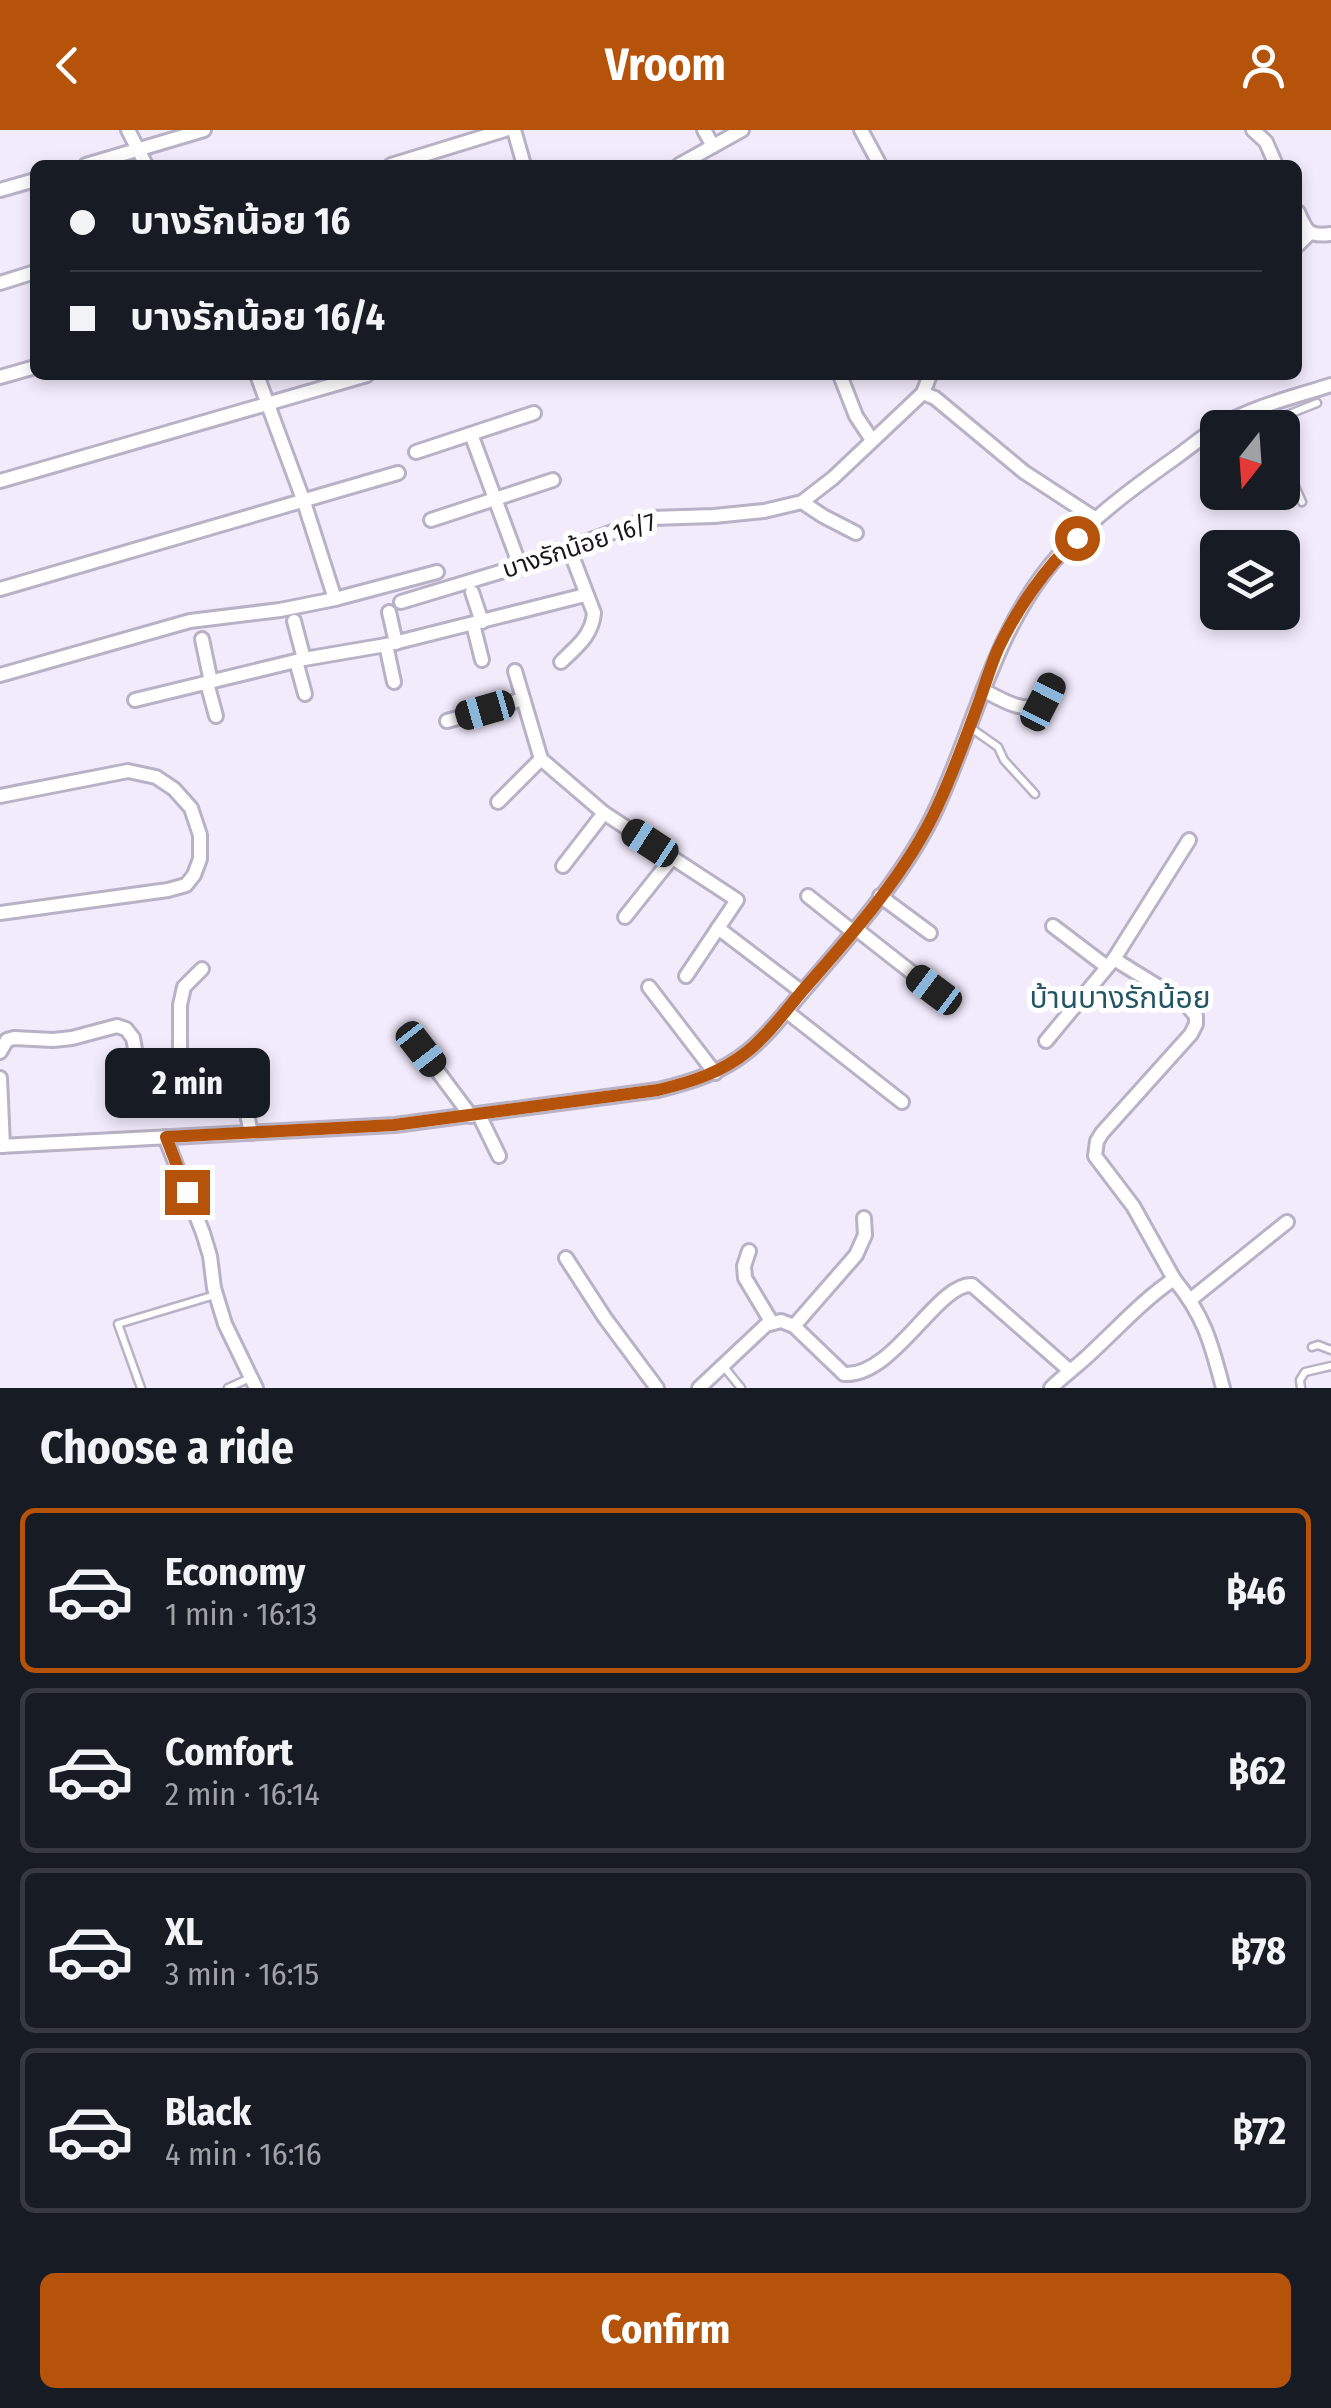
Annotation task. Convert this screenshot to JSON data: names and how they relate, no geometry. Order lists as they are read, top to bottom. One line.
{"streets":{"street":["บางรักน้อย 16/7"]},"districts":["บ้านบางรักน้อย"],"north":"bottom","page":{"header":"Vroom","banner":["บางรักน้อย 16","บางรักน้อย 16/4"],"bubble":"2 min","heading":"Choose a ride","list":[{"name":"Economy","note":"1 min · 16:13","value":"฿46"},{"name":"Comfort","note":"2 min · 16:14","value":"฿62"},{"name":"XL","note":"3 min · 16:15","value":"฿78"},{"name":"Black","note":"4 min · 16:16","value":"฿72"}],"buttons":"Confirm"}}
